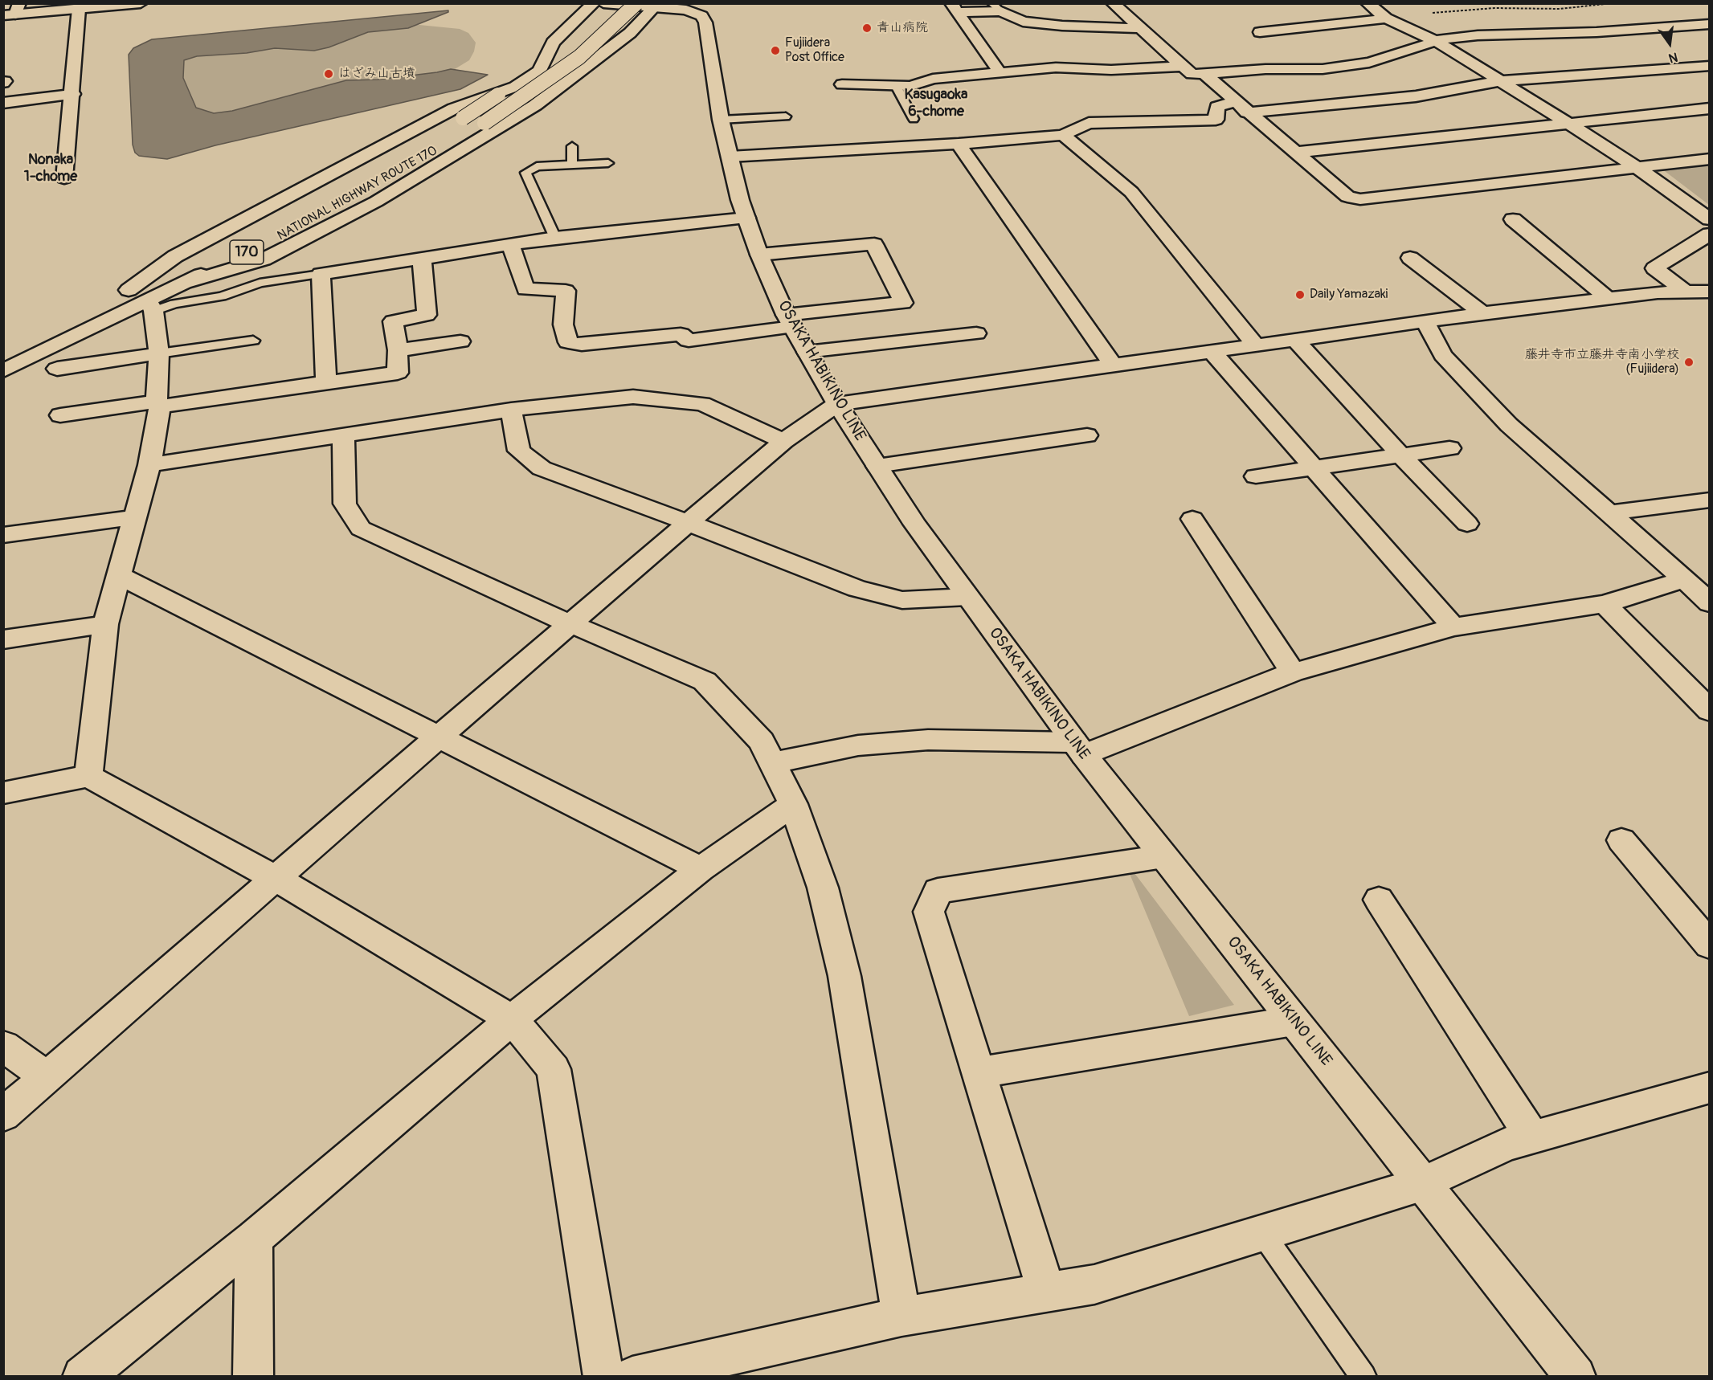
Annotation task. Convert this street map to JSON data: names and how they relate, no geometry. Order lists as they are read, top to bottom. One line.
{"streets":{"main road":["NATIONAL HIGHWAY ROUTE 170","170","OSAKA HABIKINO LINE"]},"crossings":[["NATIONAL HIGHWAY ROUTE 170","OSAKA HABIKINO LINE"]],"districts":["Kasugaoka 6-chome","Nonaka 1-chome"],"places":["青山病院","Fujiidera Post Office","はざみ山古墳","Daily Yamazaki","藤井寺市立藤井寺南小学校 (Fujiidera)"],"north":"bottom"}
